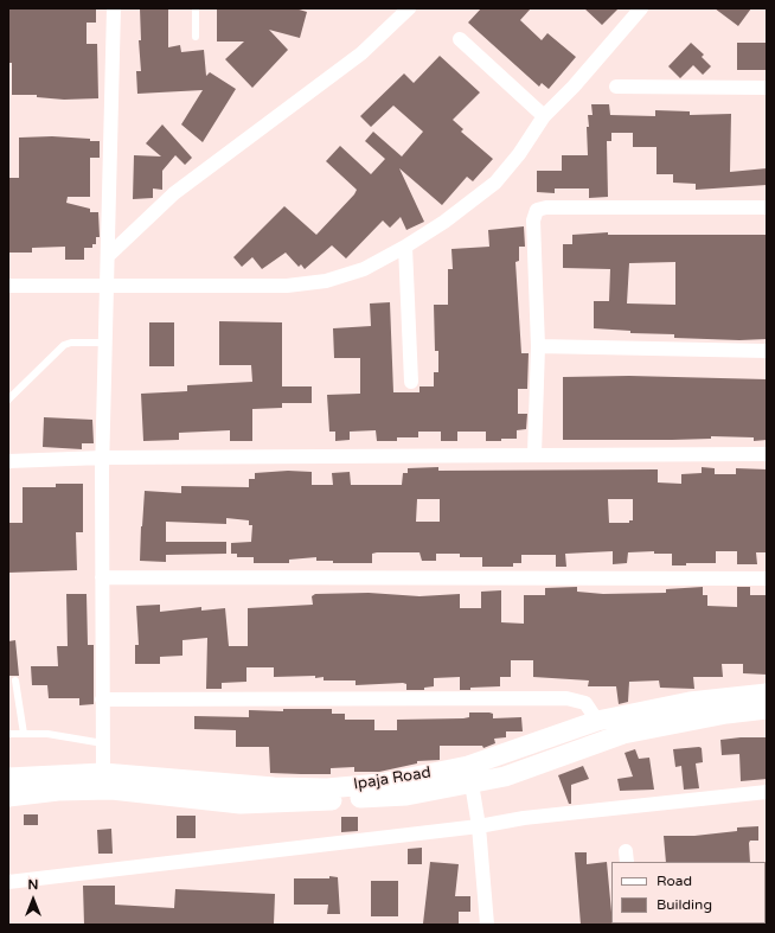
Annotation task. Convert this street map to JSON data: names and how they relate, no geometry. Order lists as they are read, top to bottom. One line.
{"streets":{"main road":["Ipaja Road"]},"legend":["Road","Building"],"north":"top"}
